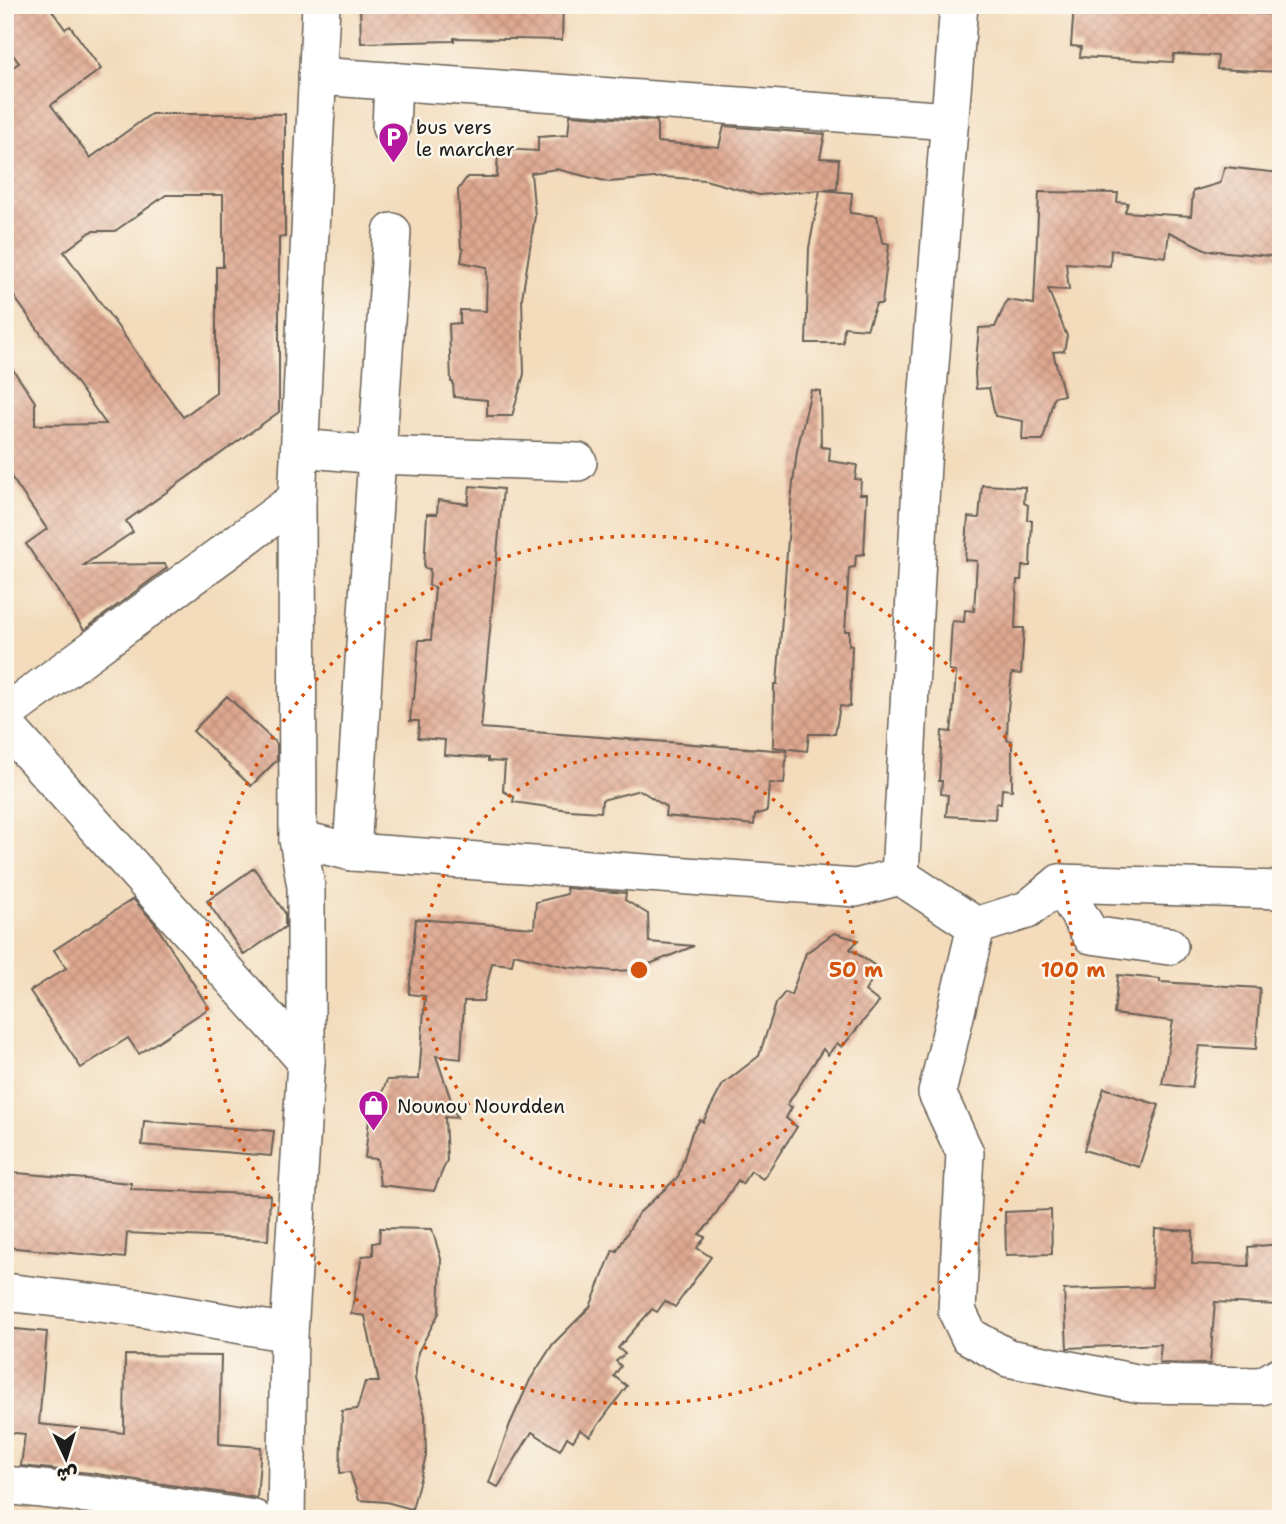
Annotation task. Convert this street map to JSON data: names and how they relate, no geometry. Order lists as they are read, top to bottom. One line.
{"places":{"parking":["bus vers le marcher"],"shop":["Nounou Nourdden"]},"north":"bottom","rings":["50 m","100 m"]}
